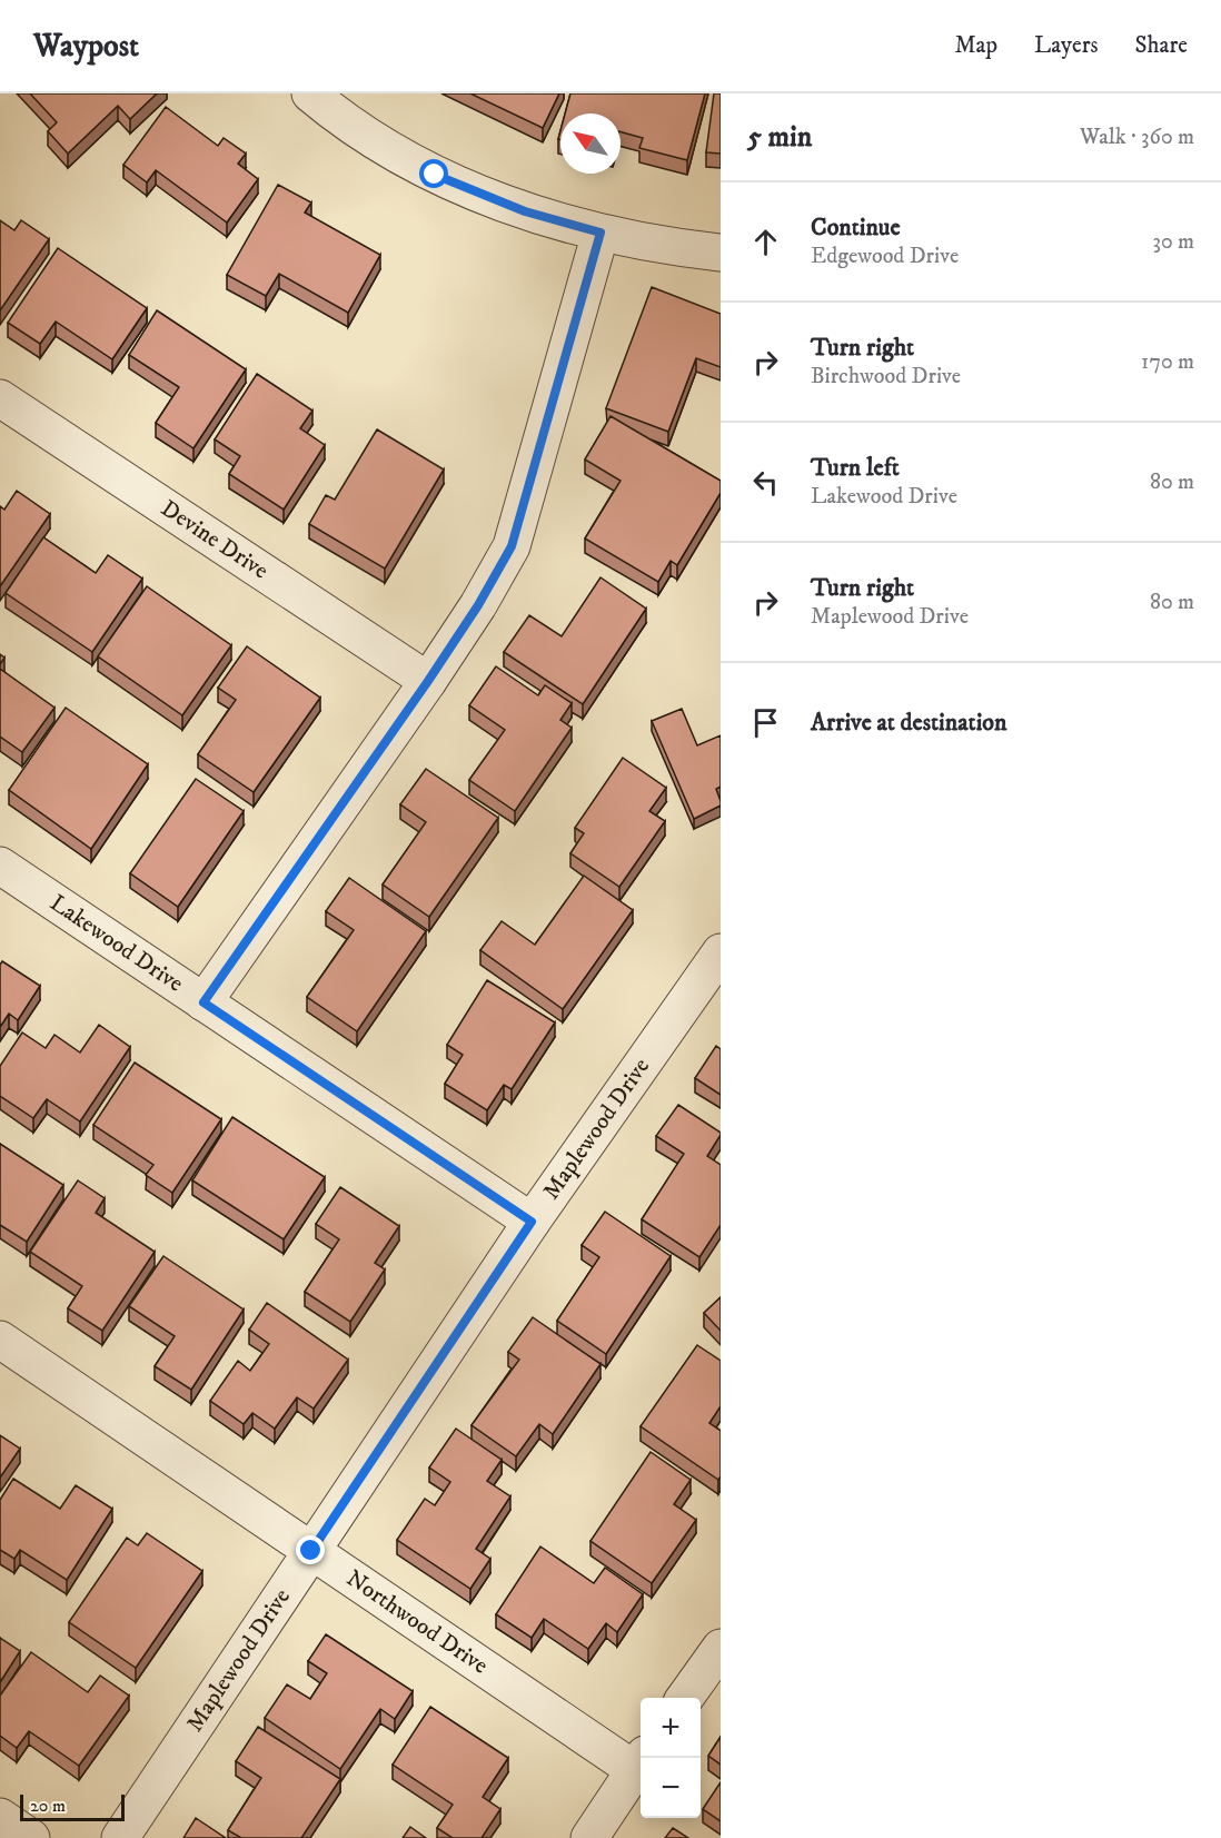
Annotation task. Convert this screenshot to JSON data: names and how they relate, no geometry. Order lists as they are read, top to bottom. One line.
{"streets":{"street":["Devine Drive","Lakewood Drive","Maplewood Drive","Northwood Drive"]},"crossings":[["Lakewood Drive","Maplewood Drive"],["Maplewood Drive","Northwood Drive"]],"scale_bar":"20 m","north":"top left","page":{"header":"Waypost","nav":["Map","Layers","Share"],"heading":["5 min","Walk · 360 m"],"list":[["Continue","Edgewood Drive","30 m"],["Turn right","Birchwood Drive","170 m"],["Turn left","Lakewood Drive","80 m"],["Turn right","Maplewood Drive","80 m"],"Arrive at destination"],"map_buttons":["+","−"],"scale":"20 m"}}
